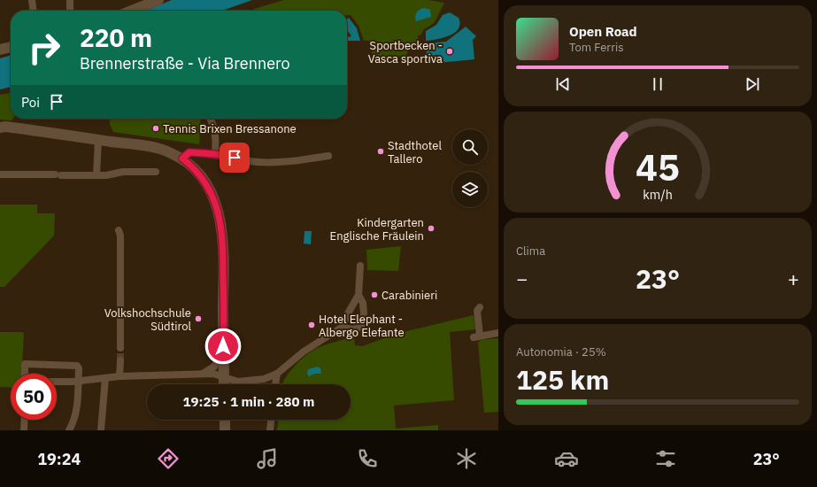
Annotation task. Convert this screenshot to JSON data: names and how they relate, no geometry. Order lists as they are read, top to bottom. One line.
{"places":["Sportbecken - Vasca sportiva","Tennis Brixen Bressanone","Stadthotel Tallero","Kindergarten Englische Fräulein","Carabinieri","Volkshochschule Südtirol","Hotel Elephant - Albergo Elefante"],"page":{"turn":["220 m","Brennerstraße - Via Brennero"],"song":["Open Road","Tom Ferris"],"then":"Poi","tile":["Clima",["Autonomia · 25%","125 km"]],"heat":["−","23°","+"],"limit":"50","trip":"19:25 · 1 min · 280 m","tabs":["19:24","23°"],"gauge":["45","km/h"]}}
